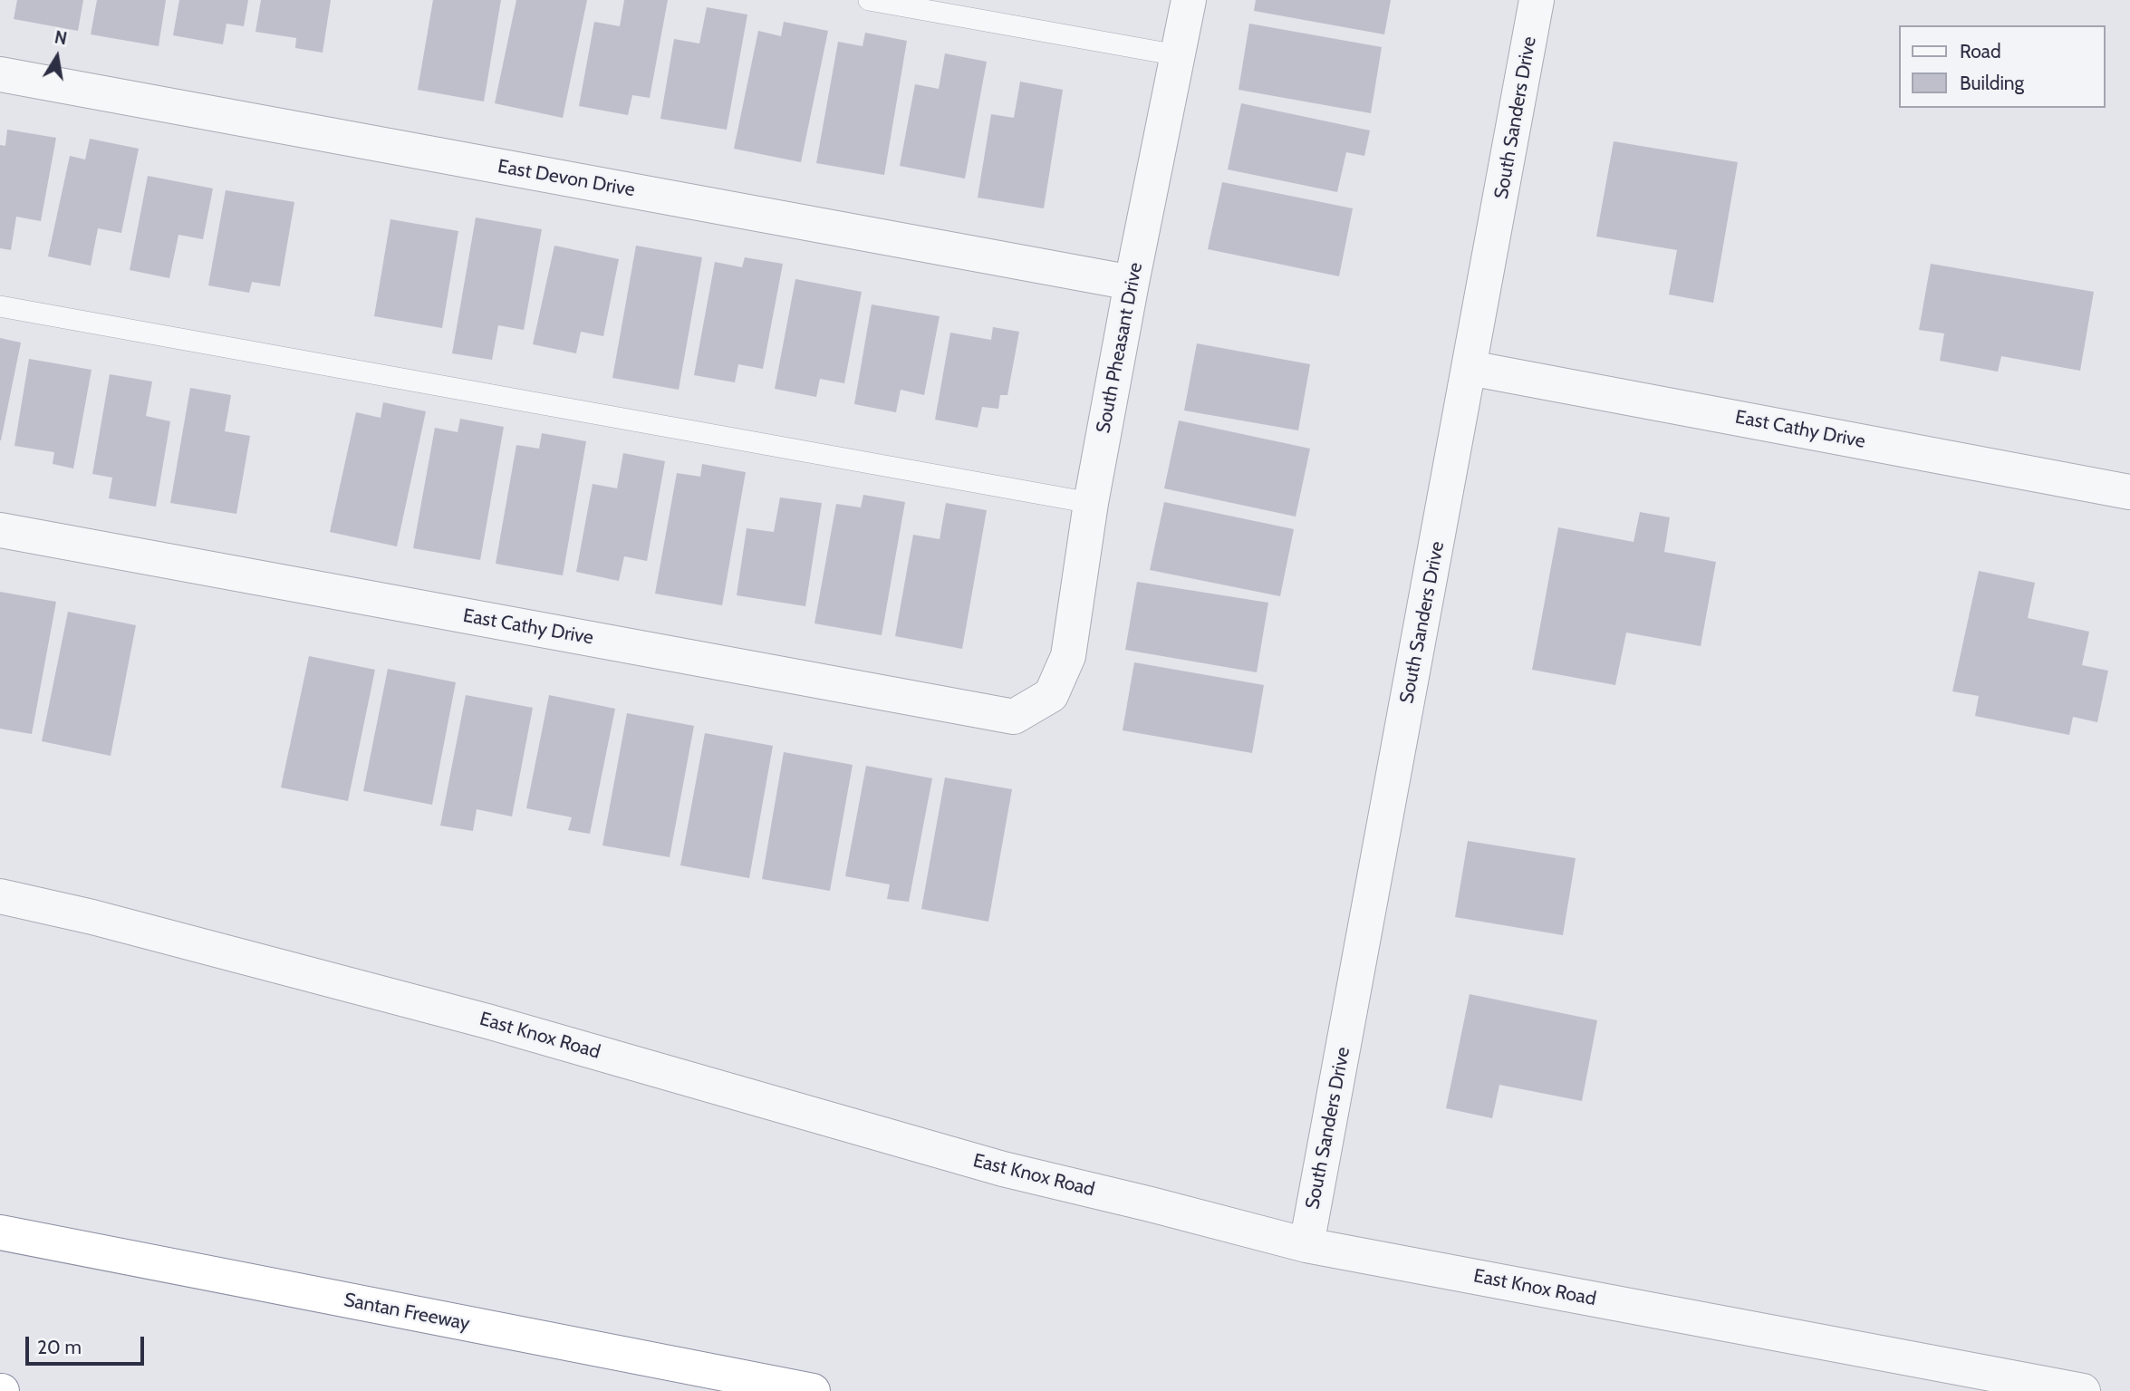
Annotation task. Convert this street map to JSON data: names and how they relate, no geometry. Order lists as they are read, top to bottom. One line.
{"streets":{"highway":["Santan Freeway"],"street":["South Sanders Drive","East Devon Drive","South Pheasant Drive","East Cathy Drive","East Knox Road"]},"crossings":[["South Sanders Drive","East Cathy Drive"],["South Sanders Drive","East Knox Road"],["East Devon Drive","South Pheasant Drive"],["South Pheasant Drive","East Cathy Drive"]],"legend":["Road","Building"],"scale_bar":"20 m","north":"top"}
